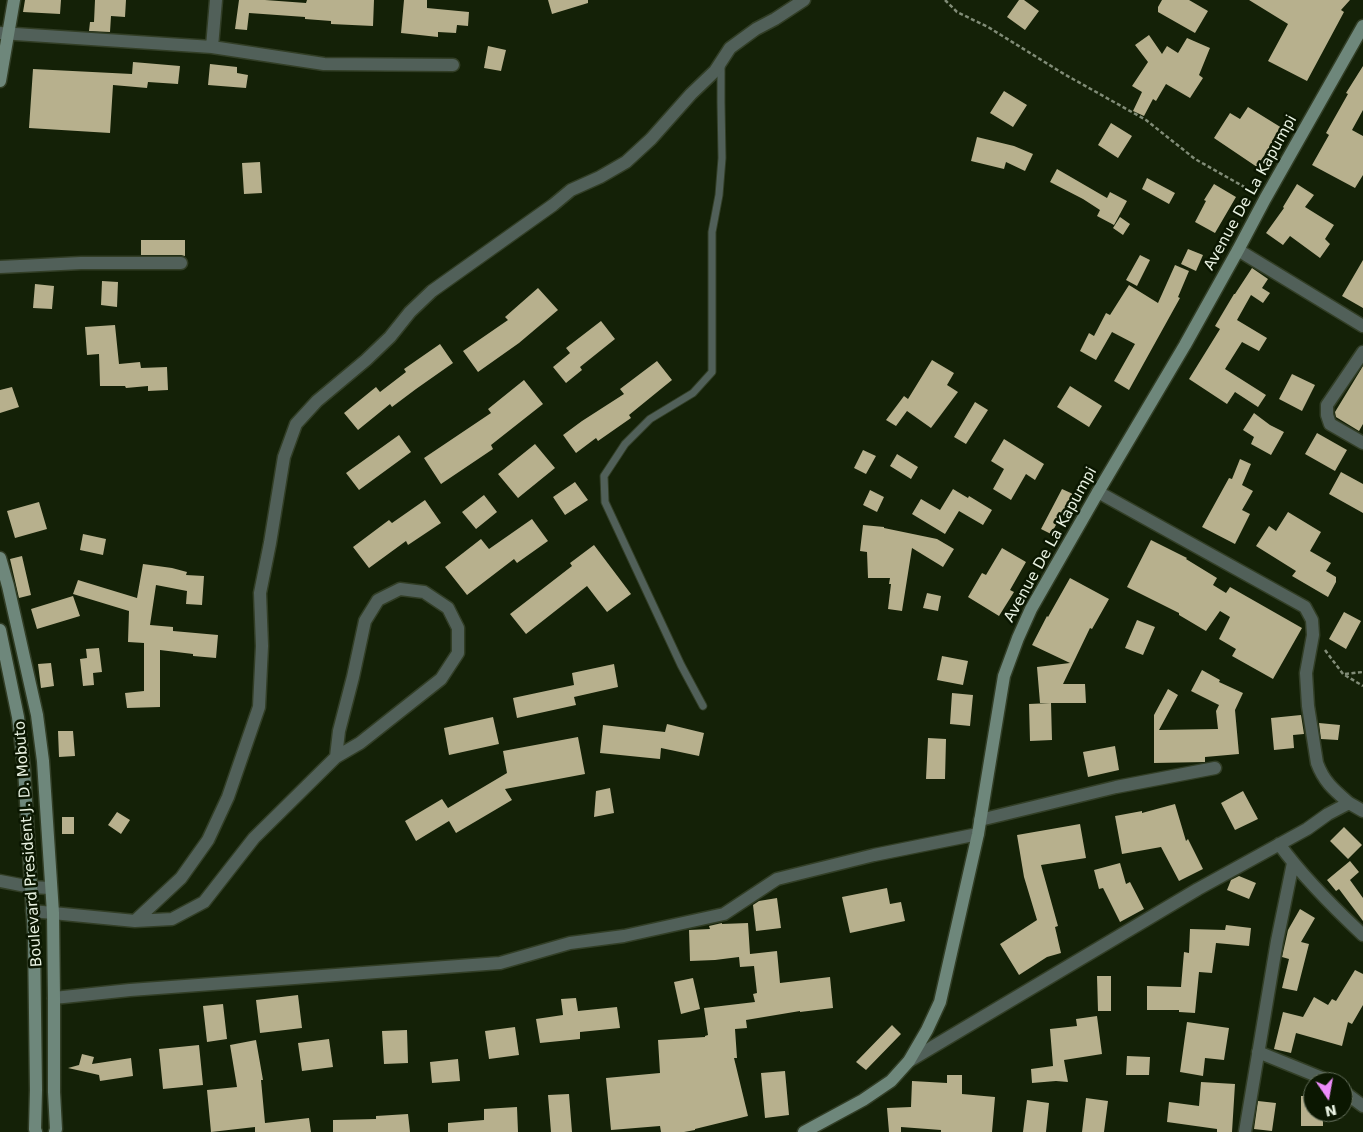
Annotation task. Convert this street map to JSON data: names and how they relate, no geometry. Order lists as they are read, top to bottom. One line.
{"streets":{"main road":["Avenue De La Kapumpi","Boulevard President J. D. Mobuto"]},"north":"bottom"}
